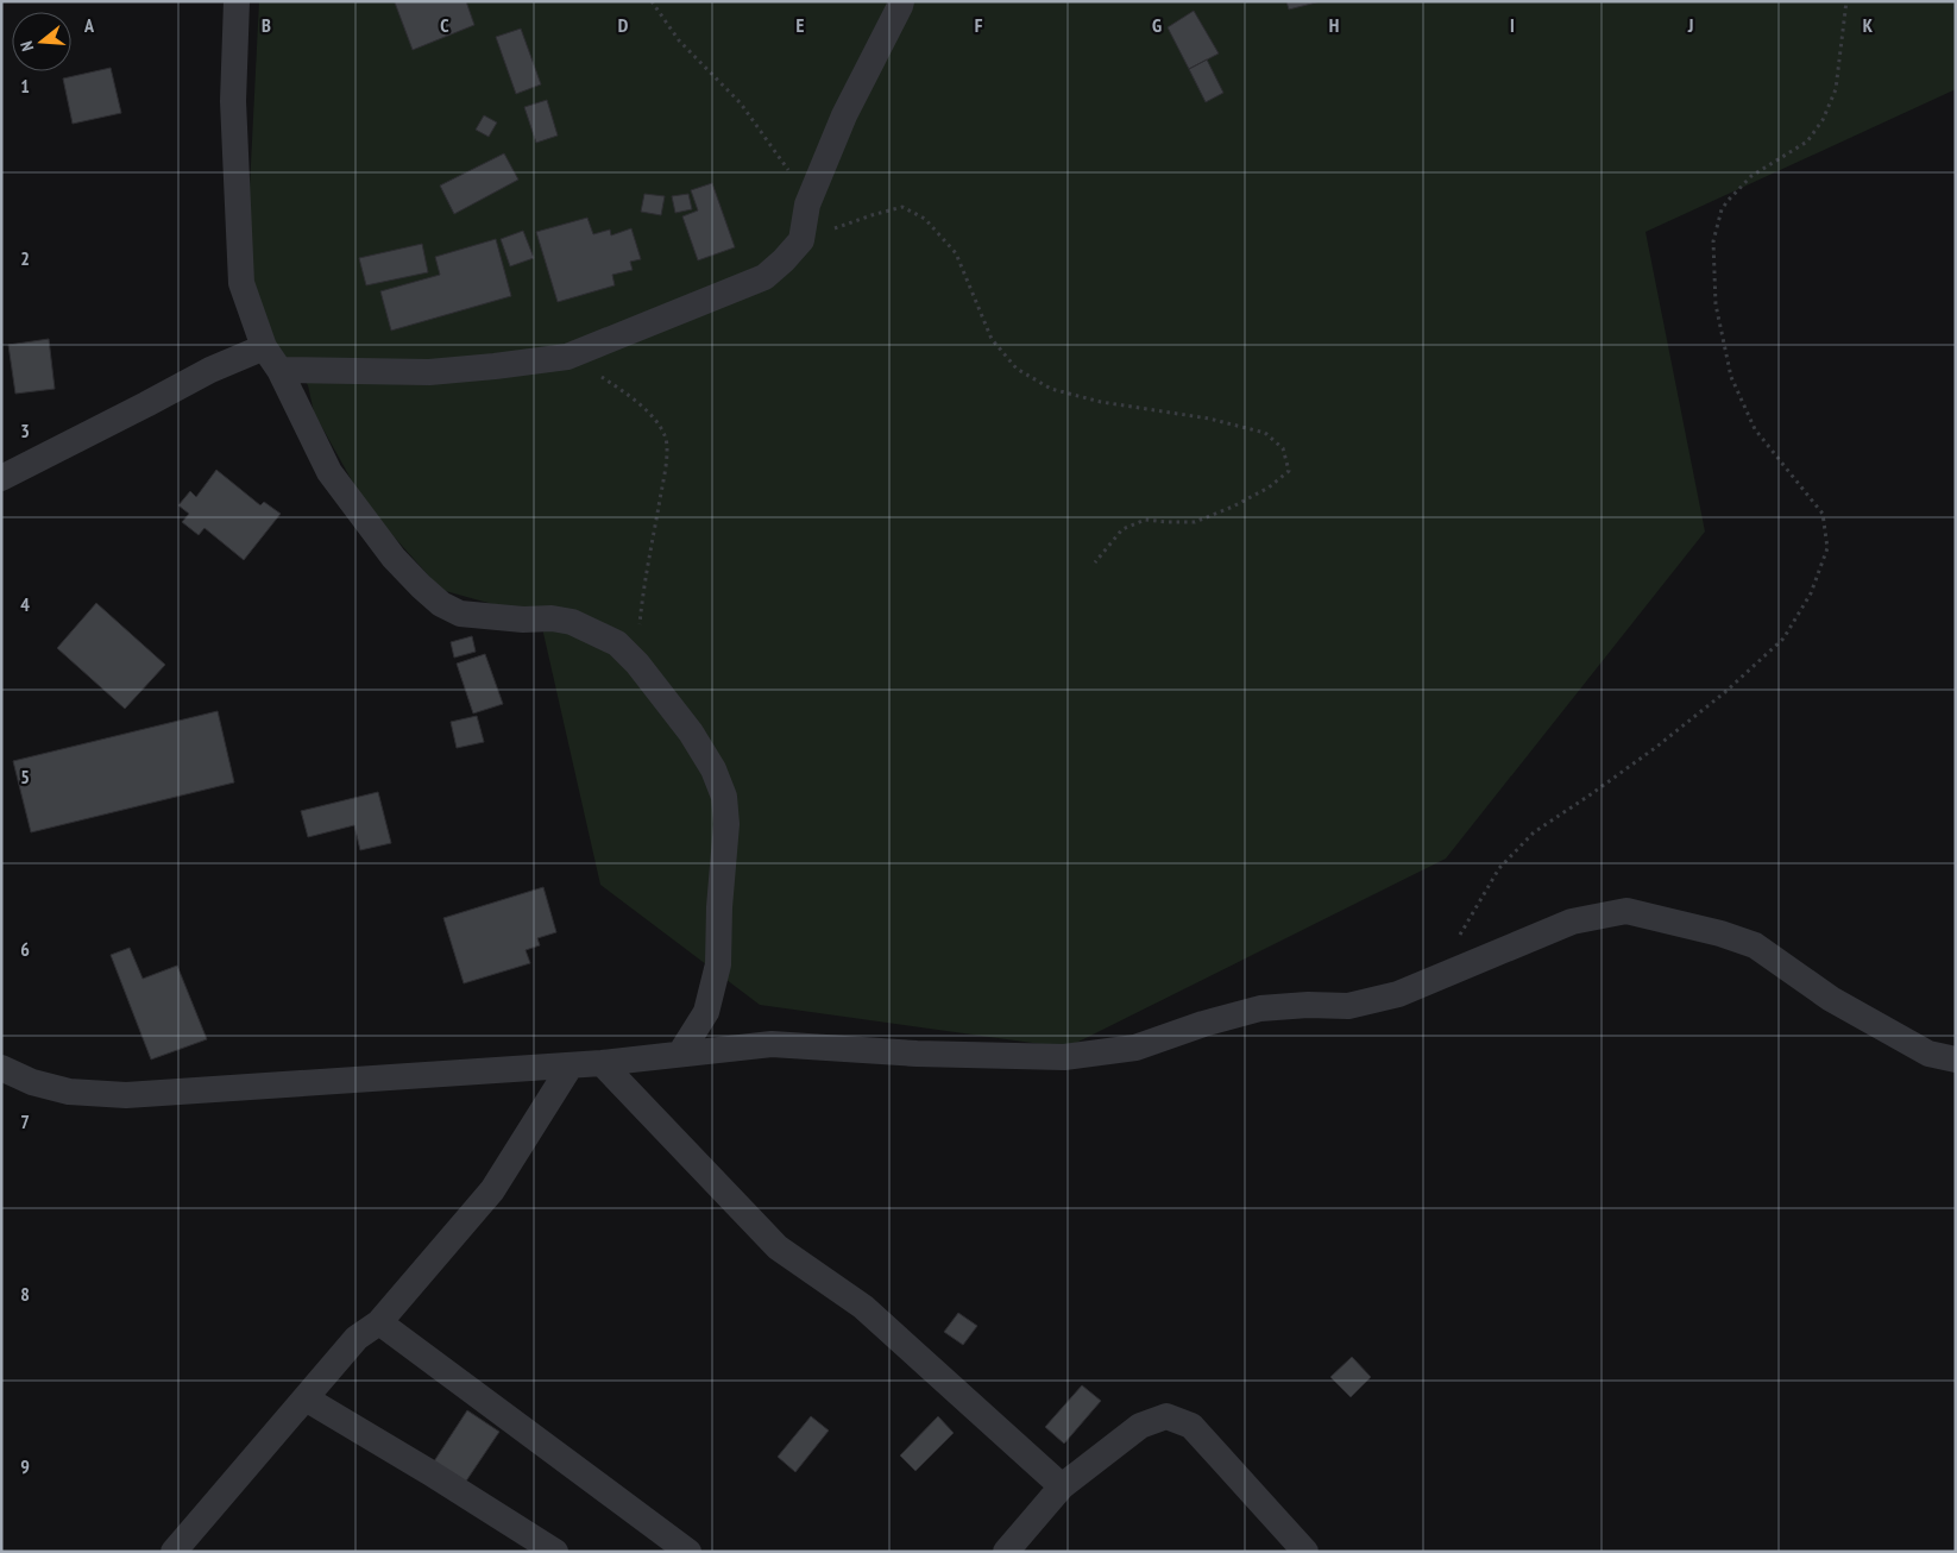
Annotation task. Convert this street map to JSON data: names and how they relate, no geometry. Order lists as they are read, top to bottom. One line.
{"north":"left","grid":{"columns":["A","B","C","D","E","F","G","H","I","J","K"],"rows":["1","2","3","4","5","6","7","8","9"]}}
